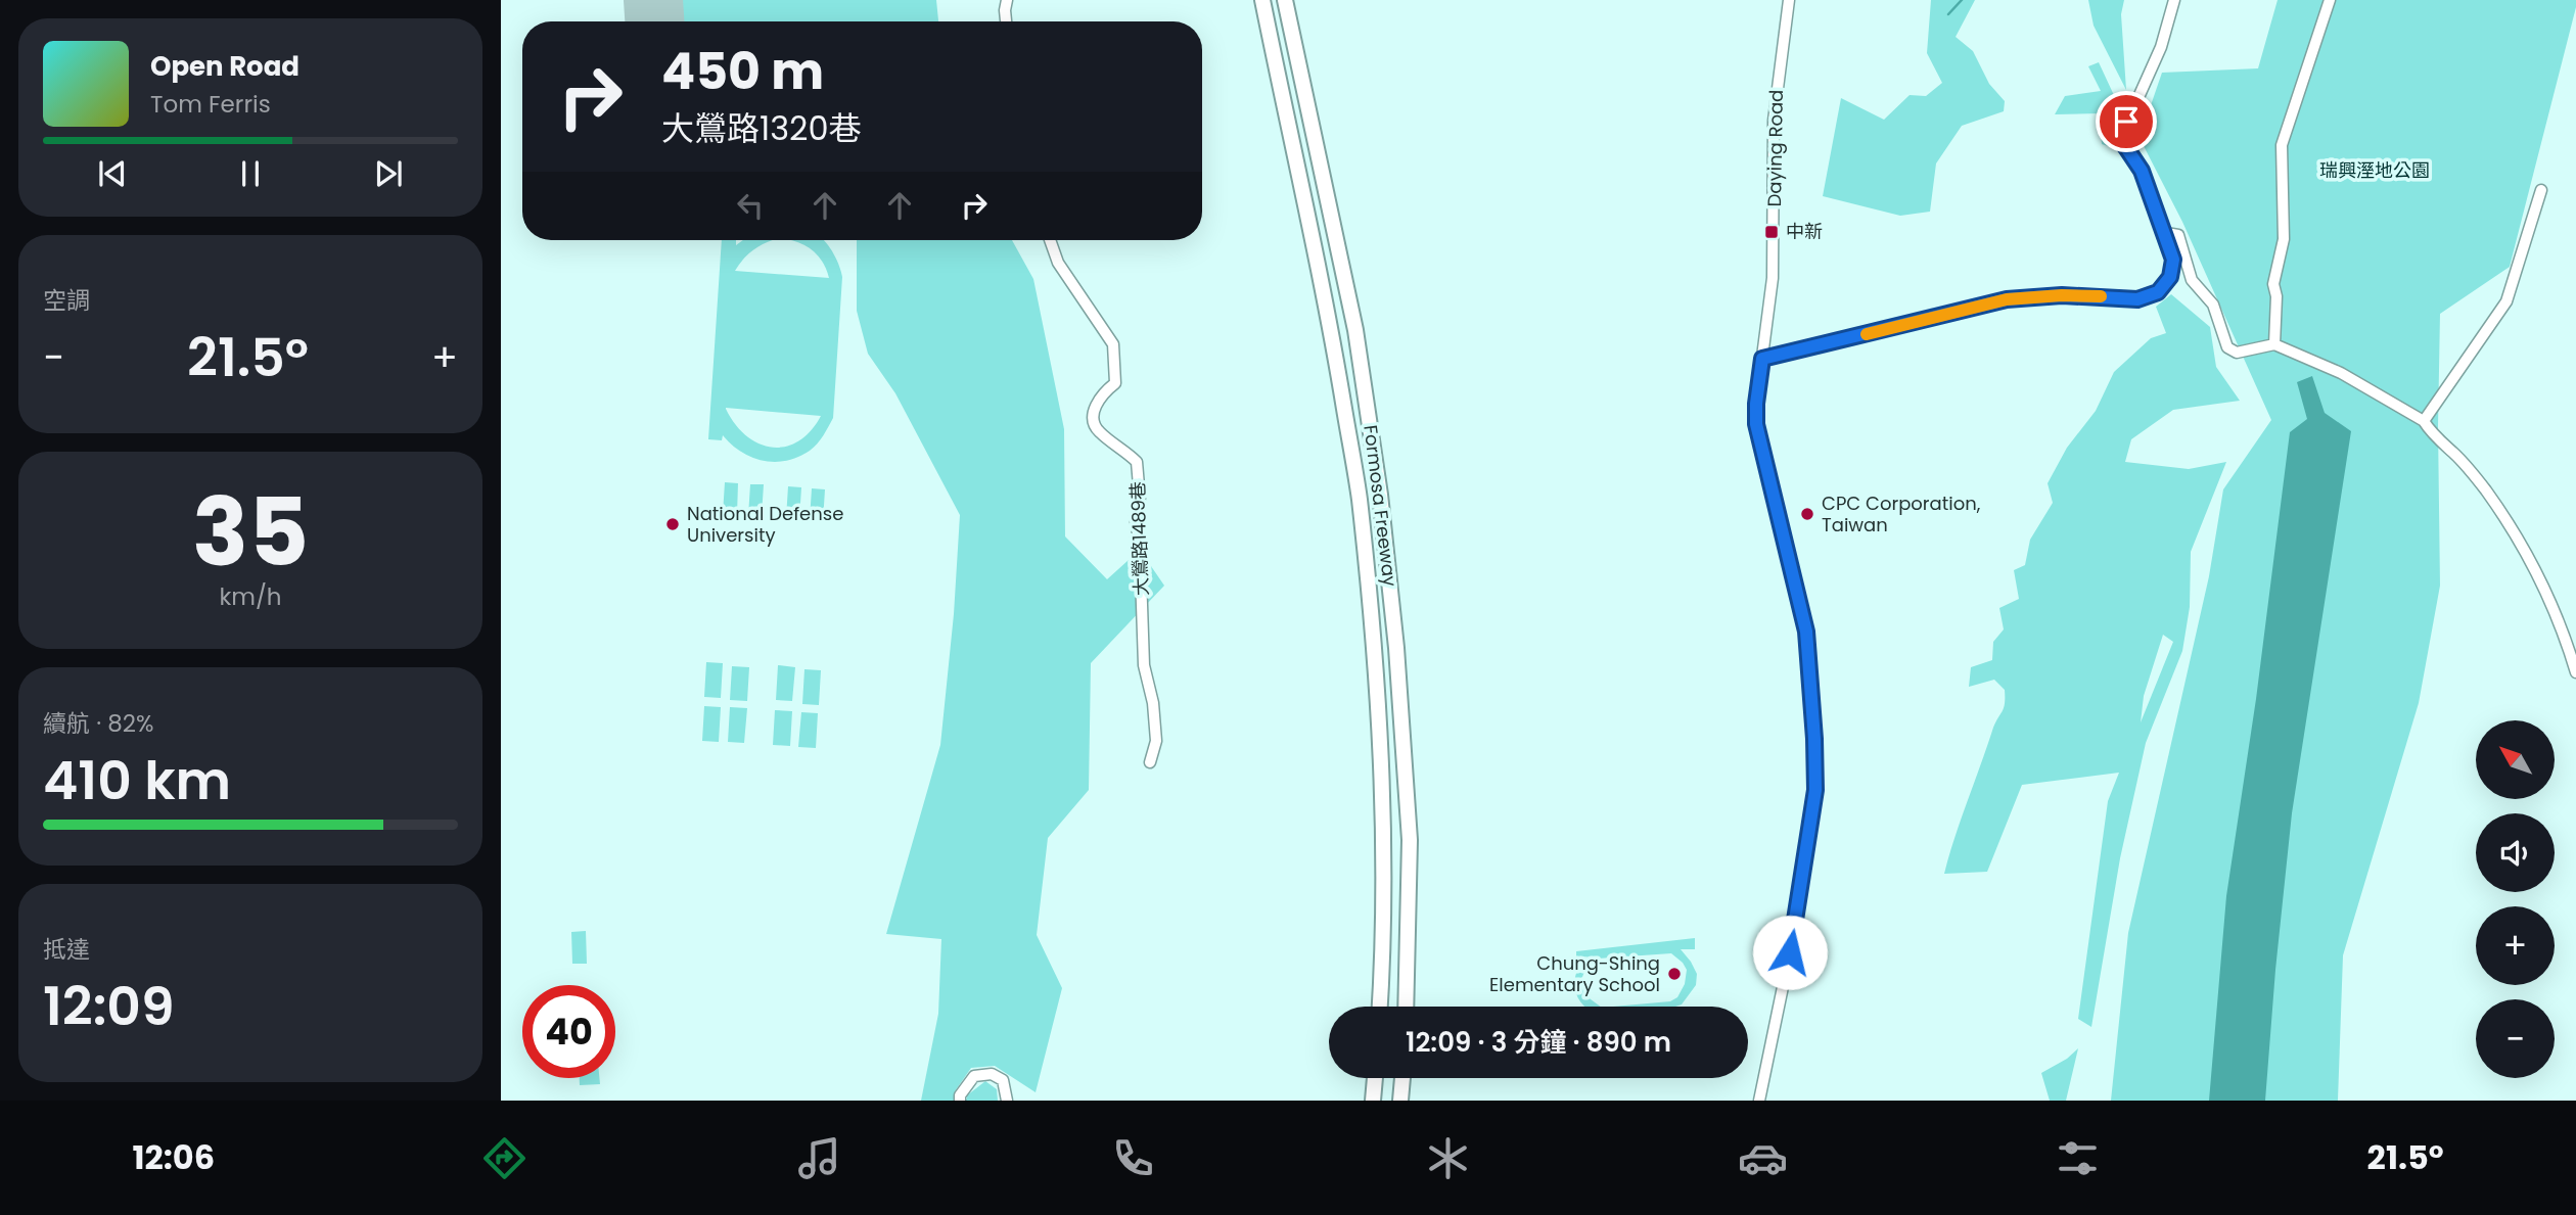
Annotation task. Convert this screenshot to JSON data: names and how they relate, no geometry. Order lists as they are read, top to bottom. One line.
{"streets":{"highway":["Formosa Freeway"],"street":["Daying Road","大鶯路1489巷"]},"parks":["瑞興溼地公園"],"places":{"transit":["中新"],"other":["CPC Corporation, Taiwan","National Defense University","Chung-Shing Elementary School"]},"north":"top left","page":{"turn":["450 m","大鶯路1320巷"],"song":["Open Road","Tom Ferris"],"tile":["空調",["35","km/h"],["續航 · 82%","410 km"],["抵達","12:09"]],"heat":["−","21.5°","+"],"map_buttons":["+","−"],"limit":"40","trip":"12:09 · 3 分鐘 · 890 m","tabs":["12:06","21.5°"]}}
